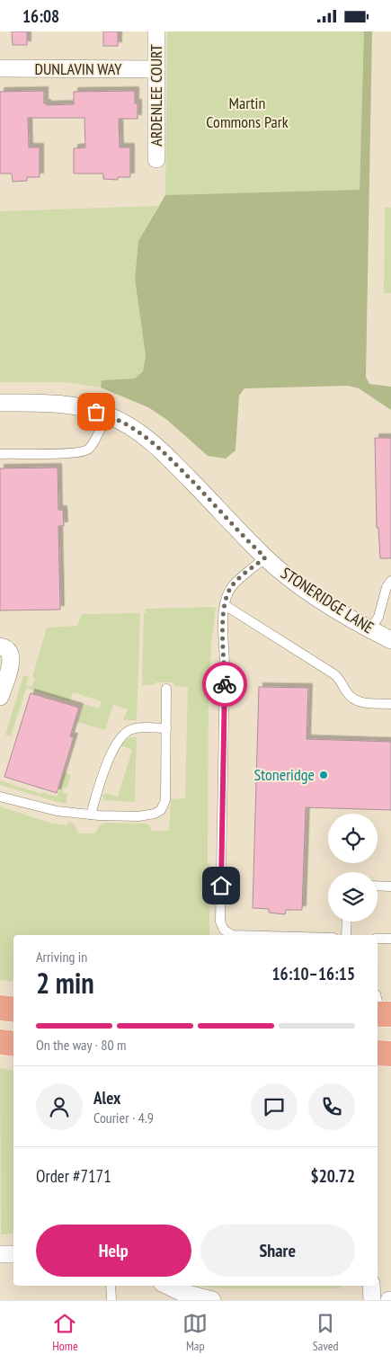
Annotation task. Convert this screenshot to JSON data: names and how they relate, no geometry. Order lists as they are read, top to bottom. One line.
{"streets":{"street":["DUNLAVIN WAY","ARDENLEE COURT","STONERIDGE LANE"]},"crossings":[["DUNLAVIN WAY","ARDENLEE COURT"]],"parks":["Martin Commons Park"],"places":["Stoneridge"],"page":{"status":"16:08","heading":["2 min","Arriving in","16:10–16:15"],"panel":["Alex","Courier · 4.9","Order #7171","$20.72"],"bar":"On the way · 80 m","buttons":["Help","Share"],"tabs":["Home","Map","Saved"]}}
